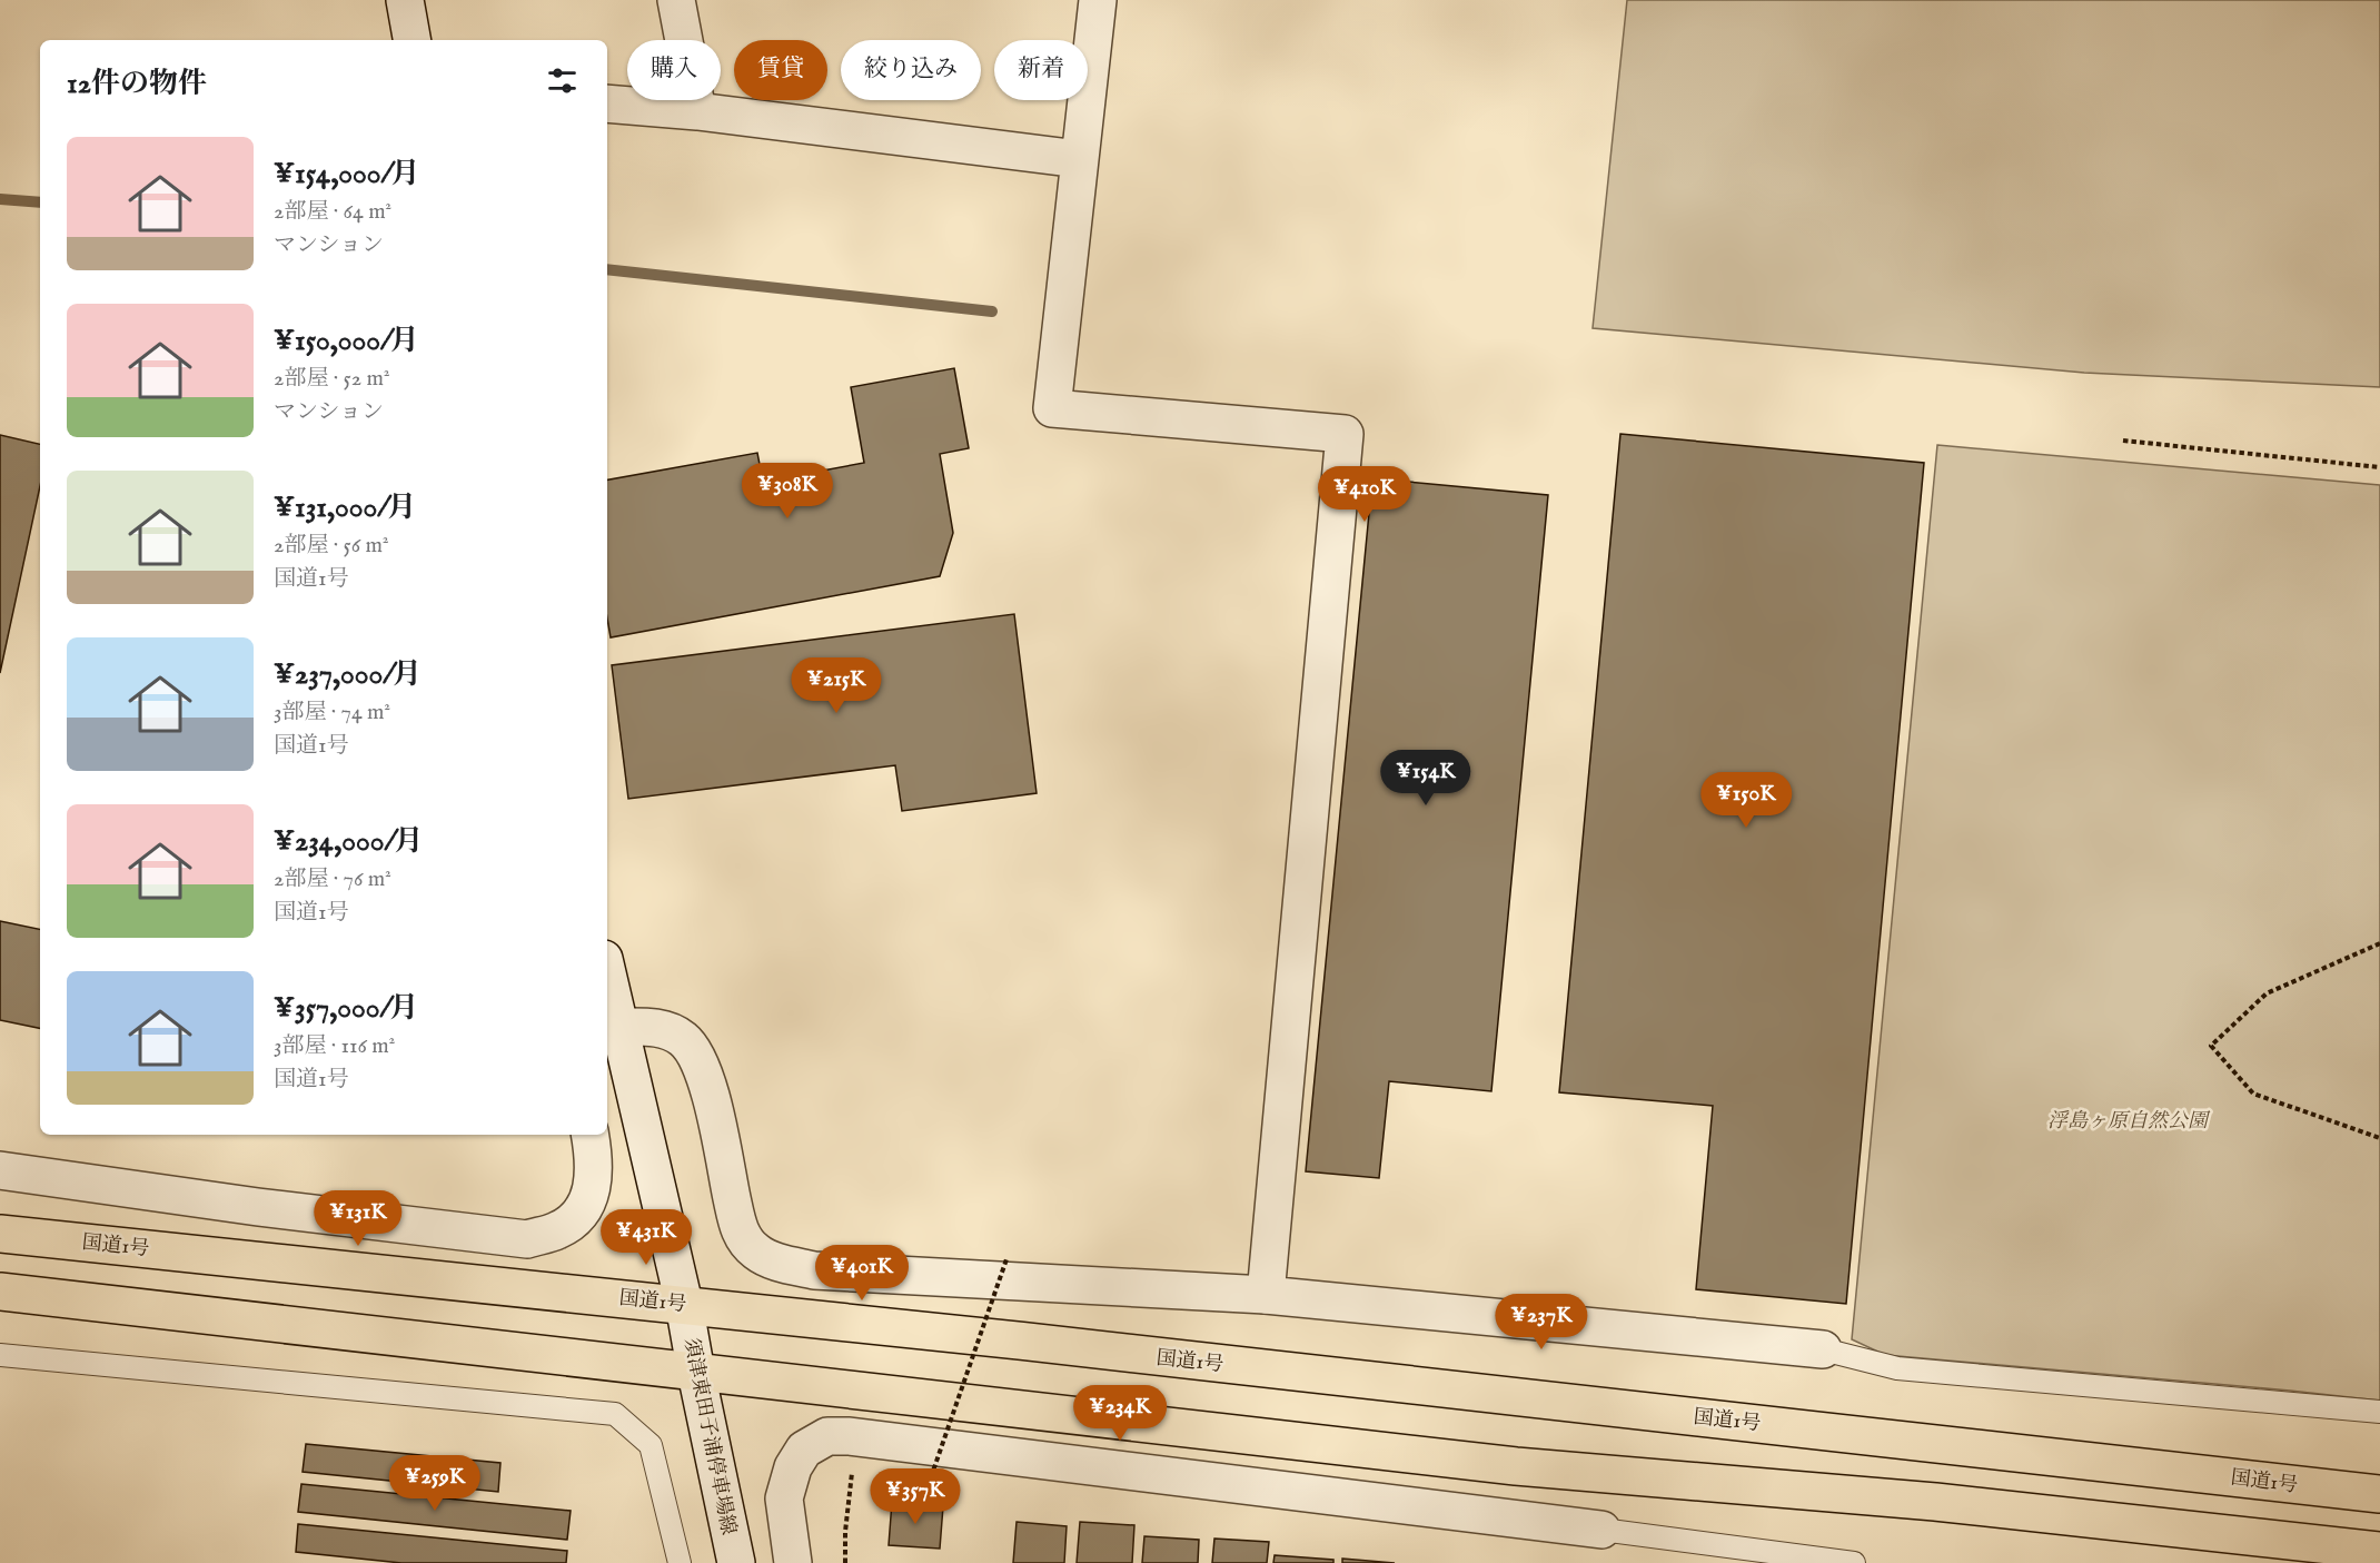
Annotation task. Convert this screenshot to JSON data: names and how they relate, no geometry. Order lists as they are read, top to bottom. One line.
{"streets":{"highway":["国道1号"],"street":["須津東田子浦停車場線"]},"crossings":[["国道1号","須津東田子浦停車場線"]],"parks":["浮島ヶ原自然公園"],"page":{"chip":["購入","賃貸","絞り込み","新着"],"heading":"12件の物件","list":[{"name":"¥154,000/月","note":"2部屋 · 64 m² · マンション"},{"name":"¥150,000/月","note":"2部屋 · 52 m² · マンション"},{"name":"¥131,000/月","note":"2部屋 · 56 m² · 国道1号"},{"name":"¥237,000/月","note":"3部屋 · 74 m² · 国道1号"},{"name":"¥234,000/月","note":"2部屋 · 76 m² · 国道1号"},{"name":"¥357,000/月","note":"3部屋 · 116 m² · 国道1号"}],"price":["¥308K","¥410K","¥215K","¥154K","¥150K","¥131K","¥431K","¥401K","¥237K","¥234K","¥259K","¥357K"]}}
